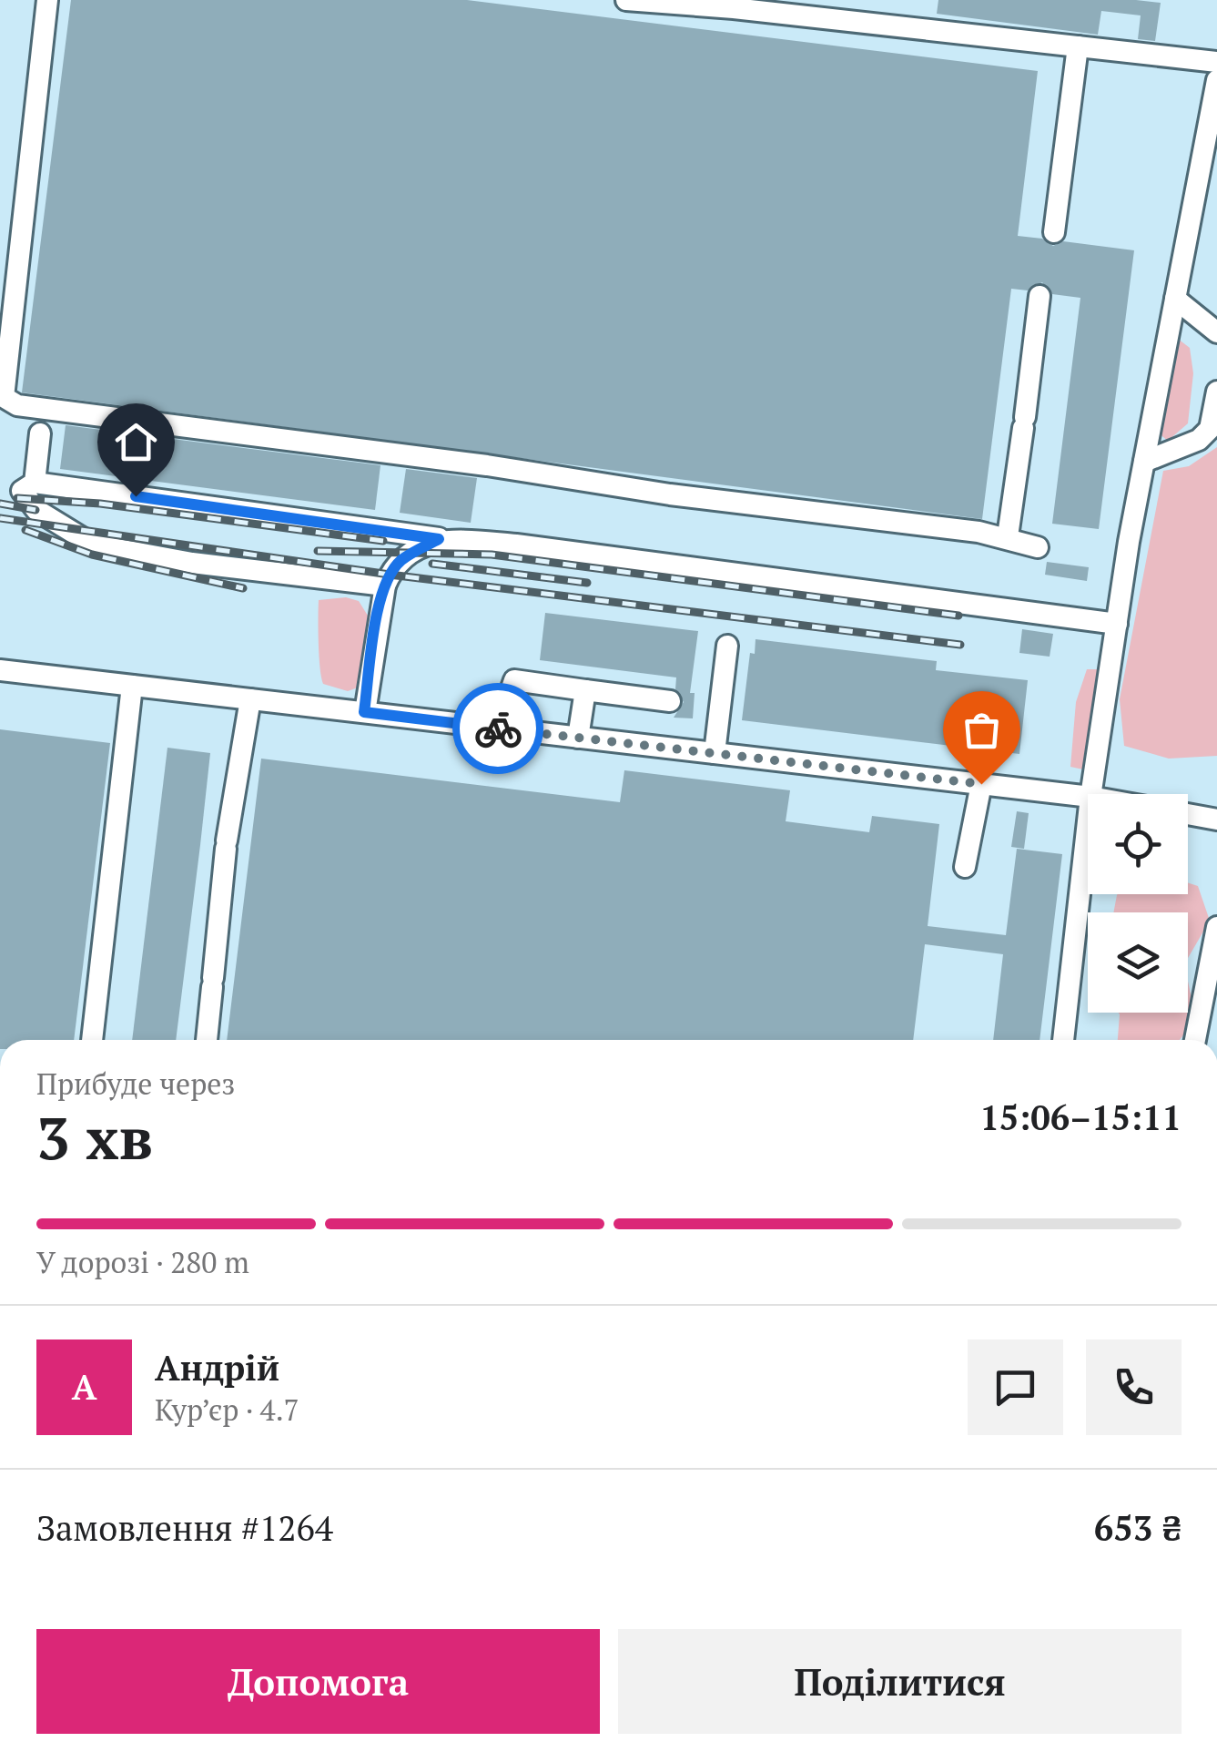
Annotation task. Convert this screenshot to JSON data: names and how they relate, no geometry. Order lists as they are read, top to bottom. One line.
{"page":{"heading":["3 хв","Прибуде через","15:06–15:11"],"panel":["Андрій","Кур’єр · 4.7","Замовлення #1264","653 ₴"],"bar":"У дорозі · 280 m","round":"А","buttons":["Допомога","Поділитися"]}}
